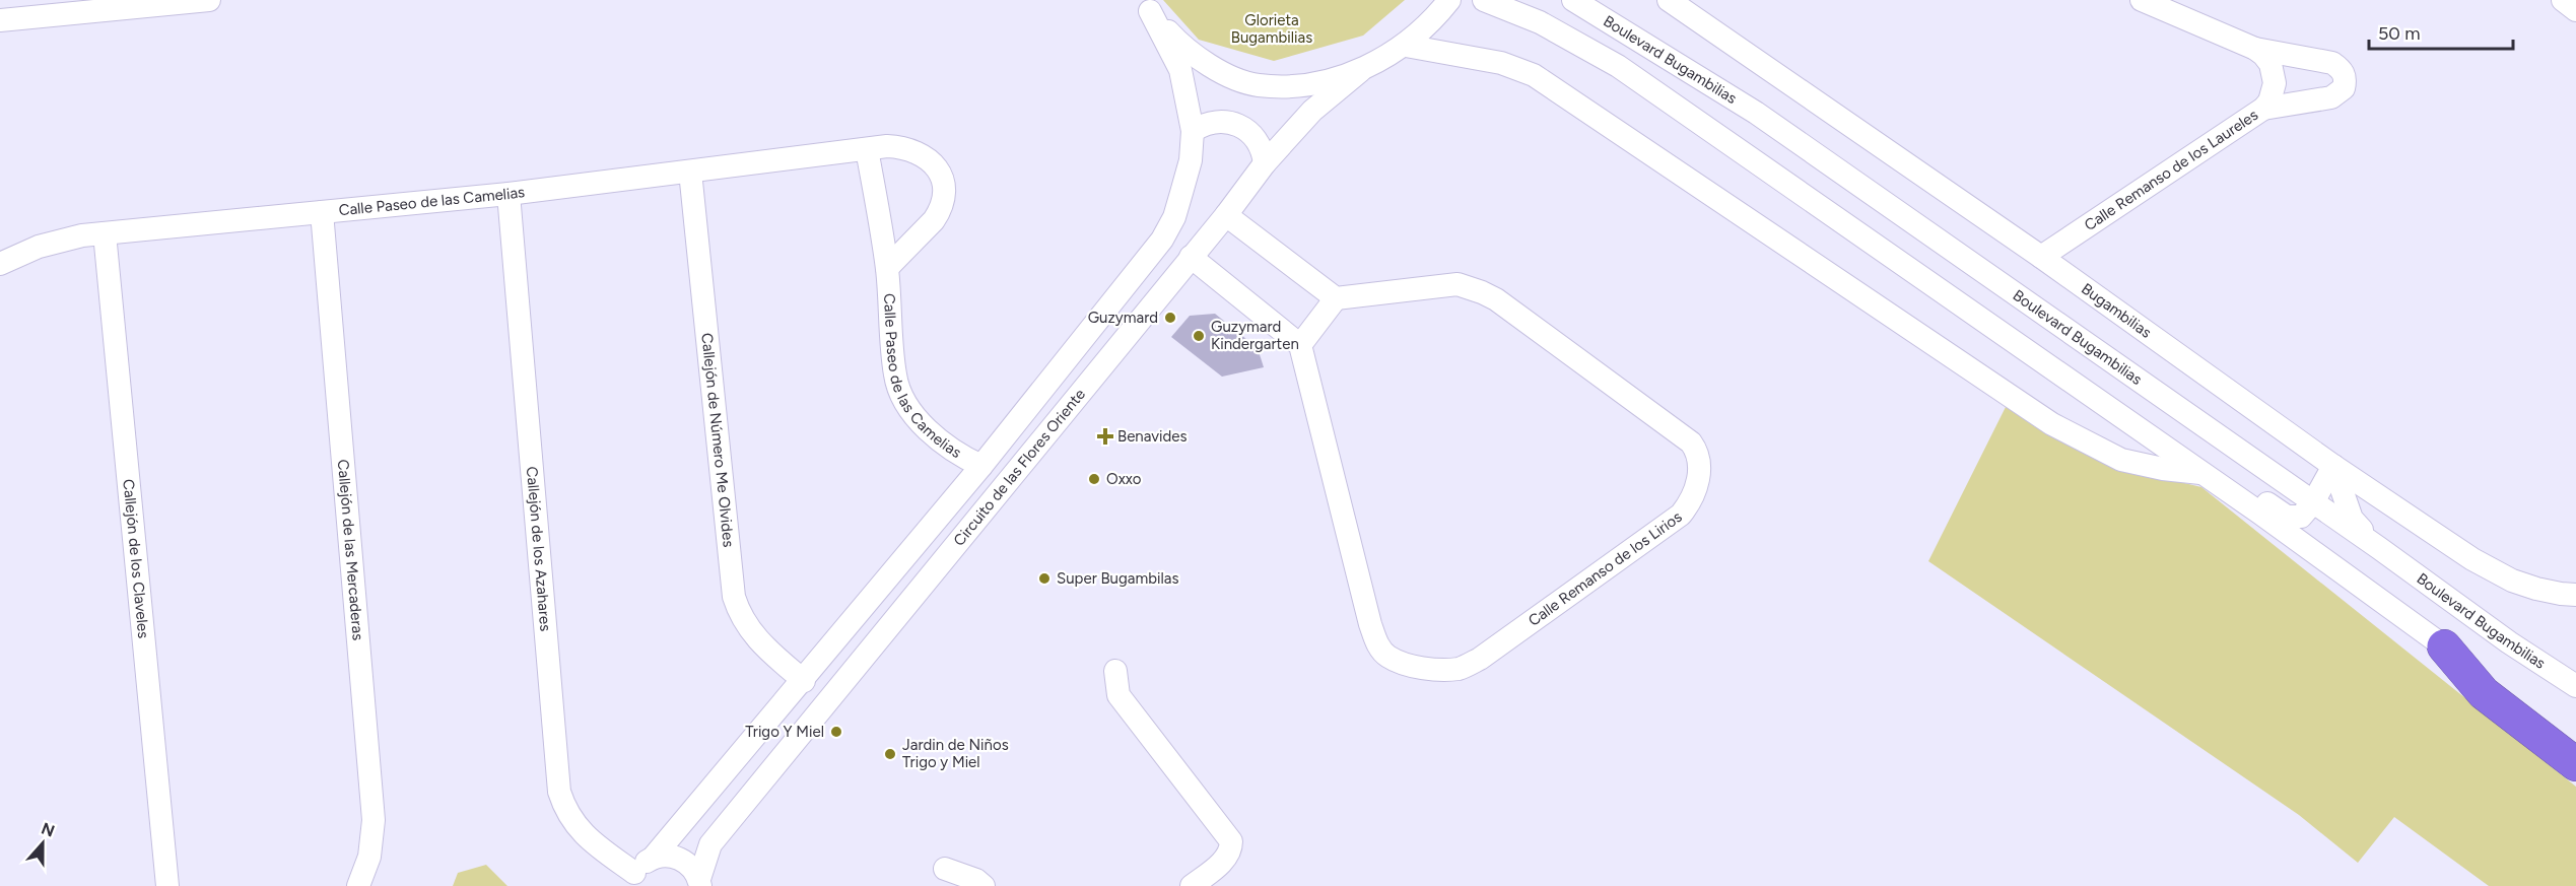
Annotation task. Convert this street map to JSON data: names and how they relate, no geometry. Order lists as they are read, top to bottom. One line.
{"streets":{"street":["Boulevard Bugambilias","Calle Remanso de los Laureles","Calle Paseo de las Camelias","Bugambilias","Callejón de Número Me Olvides","Circuito de las Flores Oriente","Callejón de los Azahares","Callejón de las Mercaderas","Callejón de los Claveles","Calle Remanso de los Lirios"]},"crossings":[["Calle Remanso de los Laureles","Bugambilias"],["Calle Paseo de las Camelias","Callejón de Número Me Olvides"],["Calle Paseo de las Camelias","Circuito de las Flores Oriente"],["Calle Paseo de las Camelias","Callejón de los Azahares"],["Calle Paseo de las Camelias","Callejón de las Mercaderas"],["Calle Paseo de las Camelias","Callejón de los Claveles"],["Callejón de Número Me Olvides","Circuito de las Flores Oriente"],["Circuito de las Flores Oriente","Callejón de los Azahares"]],"parks":["Glorieta Bugambilias"],"places":{"other":["Guzymard","Guzymard Kindergarten","Oxxo","Super Bugambilas","Trigo Y Miel","Jardin de Niños Trigo y Miel"],"health":["Benavides"]},"scale_bar":"50 m","north":"top"}
